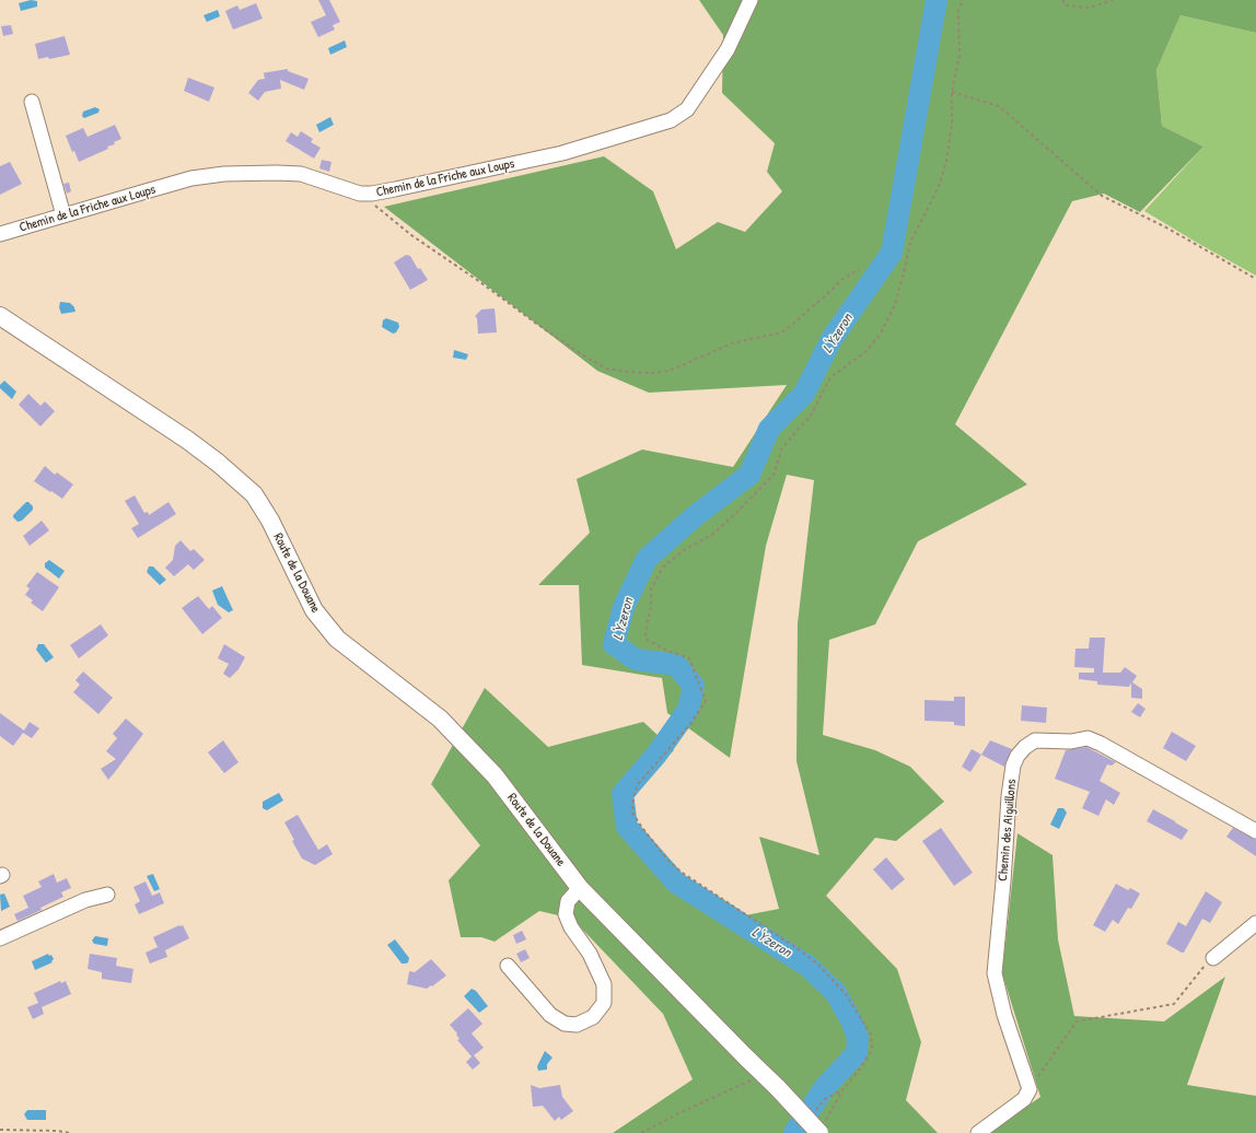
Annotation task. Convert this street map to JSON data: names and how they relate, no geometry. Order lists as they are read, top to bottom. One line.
{"streets":{"main road":["Route de la Douane"],"street":["Chemin de la Friche aux Loups","Chemin des Aiguillons"]},"water":["L'Yzeron"]}
